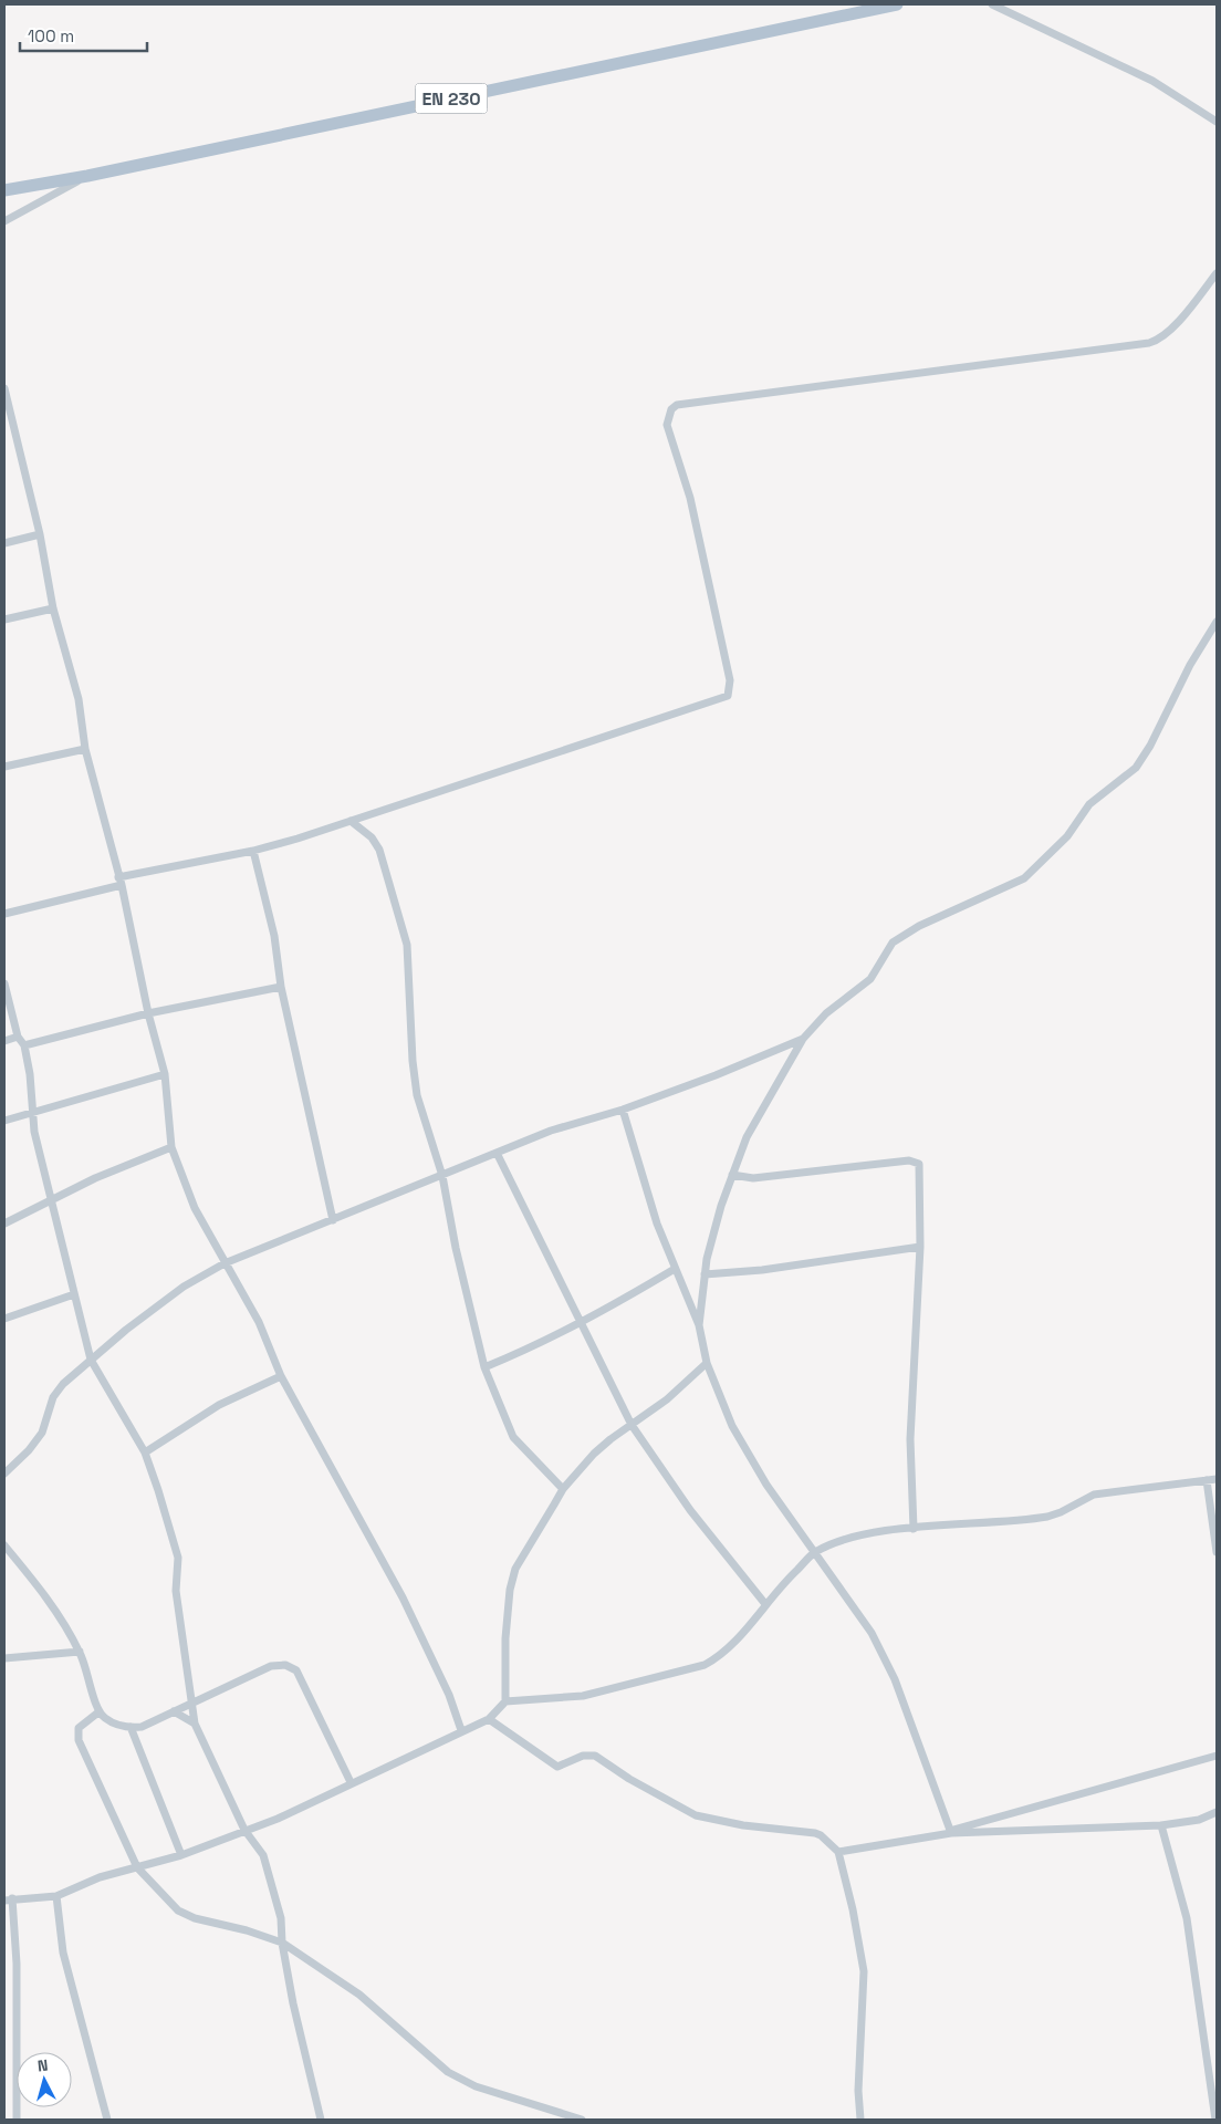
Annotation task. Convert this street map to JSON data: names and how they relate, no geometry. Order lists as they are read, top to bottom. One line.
{"streets":{"main road":["EN 230"]},"scale_bar":"100 m","north":"top"}
